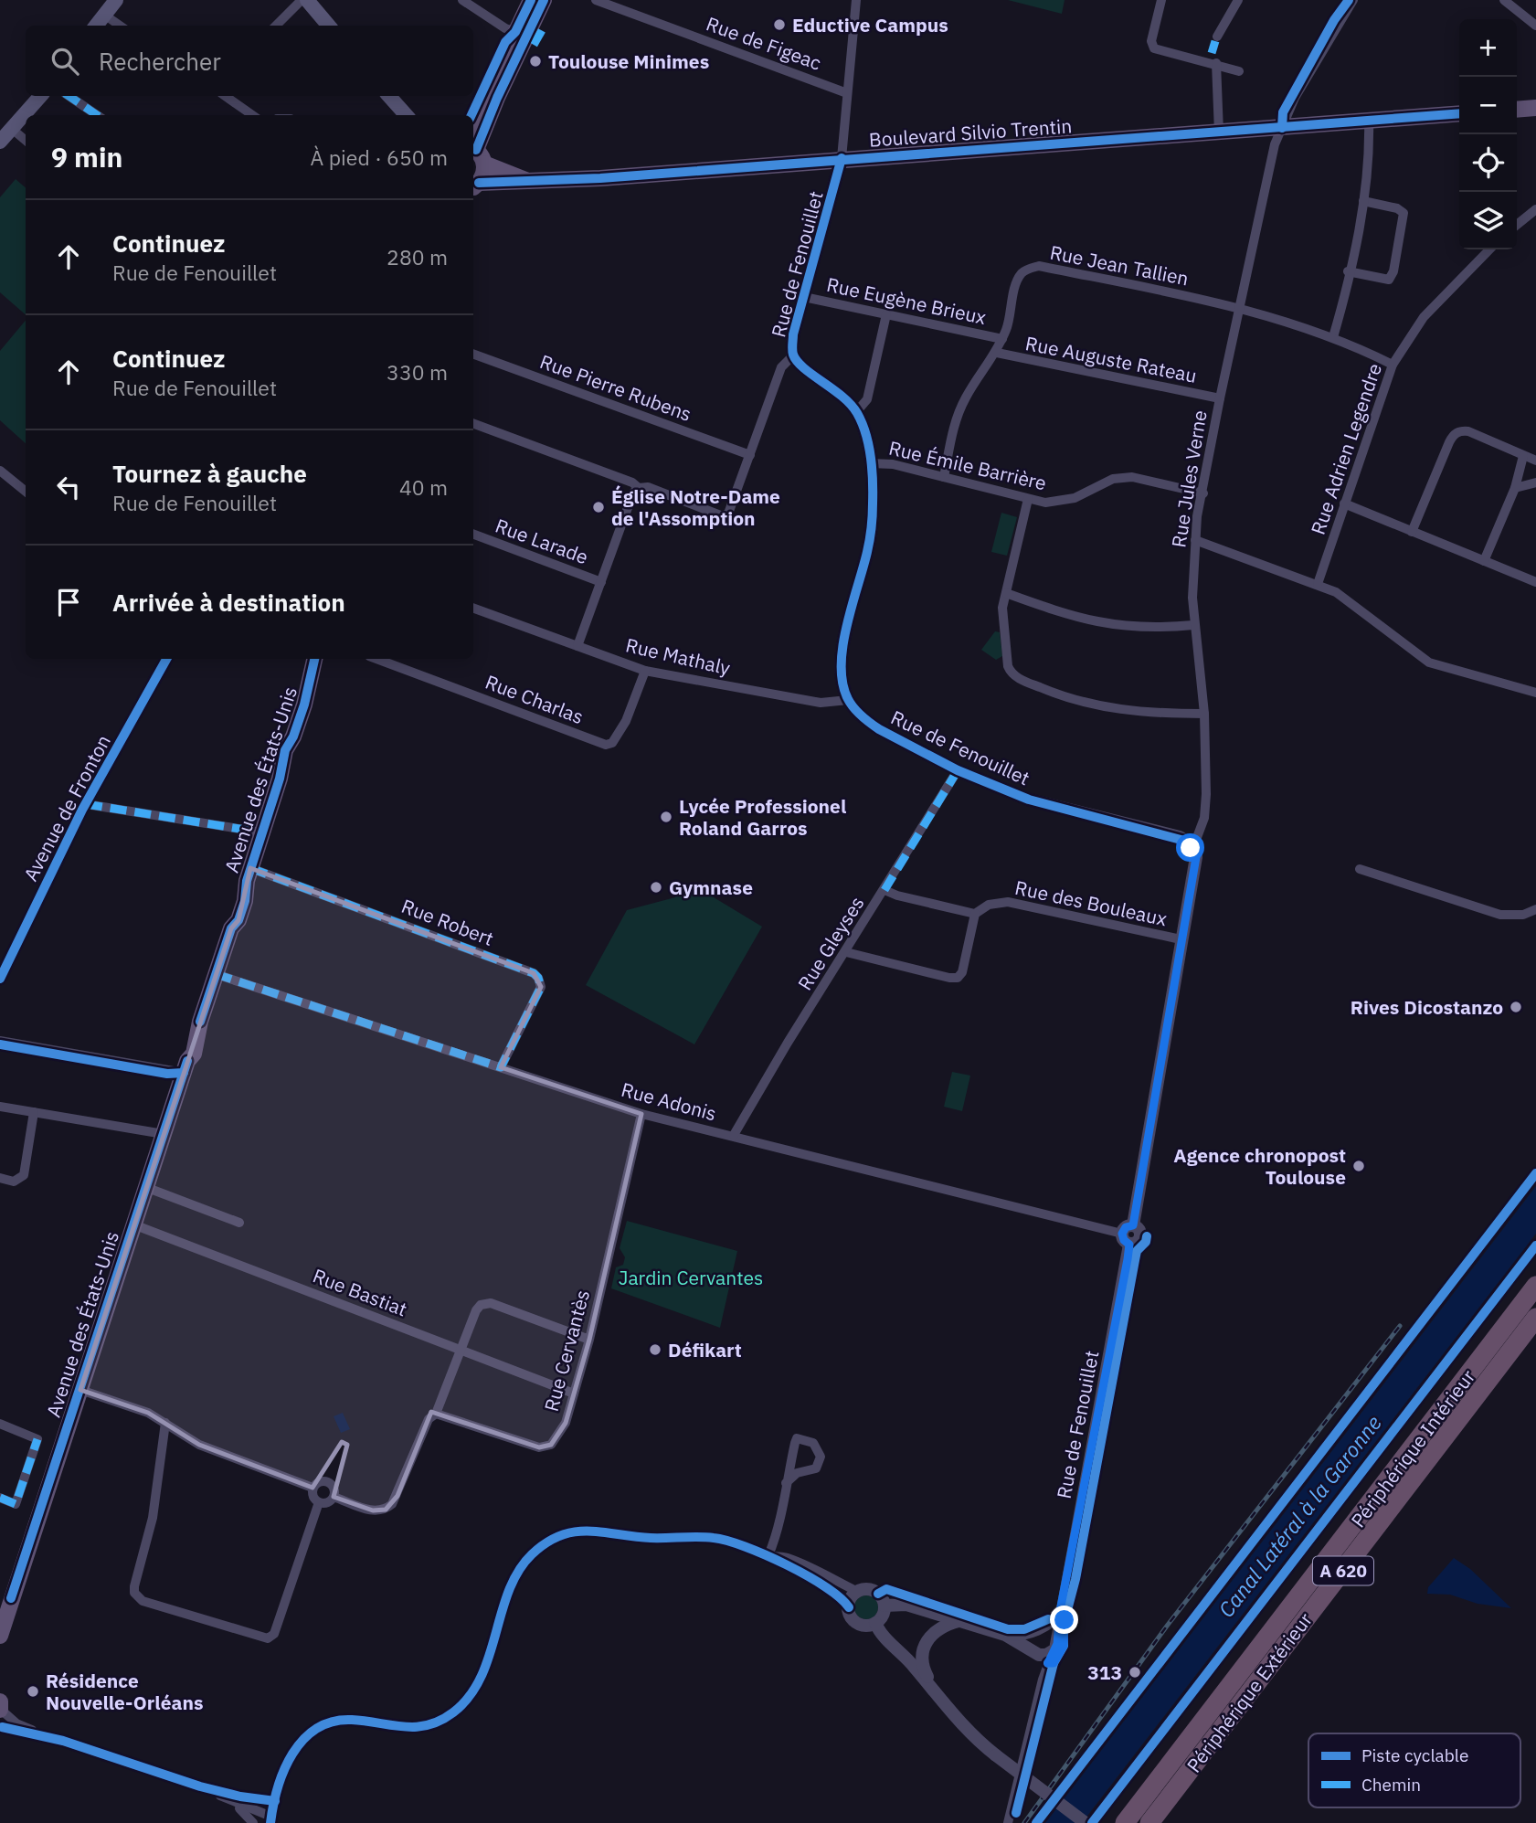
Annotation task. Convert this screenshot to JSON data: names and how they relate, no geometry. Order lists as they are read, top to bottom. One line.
{"streets":{"highway":["Périphérique Intérieur","A 620","Périphérique Extérieur"],"main road":["Boulevard Silvio Trentin","Avenue des États-Unis"],"street":["Rue de Figeac","Rue de Fenouillet","Rue Jean Tallien","Rue Eugène Brieux","Rue Auguste Rateau","Rue Pierre Rubens","Rue Adrien Legendre","Rue Émile Barrière","Rue Jules Verne","Rue Larade","Rue Mathaly","Rue Charlas","Avenue de Fronton","Rue des Bouleaux","Rue Robert","Rue Gleyses","Rue Adonis","Rue Bastiat","Rue Cervantès"]},"crossings":[["Boulevard Silvio Trentin","Rue de Fenouillet"],["Boulevard Silvio Trentin","Rue Jules Verne"],["Rue de Fenouillet","Rue Eugène Brieux"],["Rue de Fenouillet","Rue Émile Barrière"],["Rue de Fenouillet","Rue Jules Verne"],["Rue de Fenouillet","Rue Mathaly"],["Rue de Fenouillet","Rue des Bouleaux"],["Rue de Fenouillet","Rue Gleyses"],["Rue de Fenouillet","Rue Adonis"],["Rue Jean Tallien","Rue Eugène Brieux"],["Rue Jean Tallien","Rue Auguste Rateau"],["Rue Jean Tallien","Rue Émile Barrière"],["Rue Jean Tallien","Rue Jules Verne"],["Rue Auguste Rateau","Rue Jules Verne"],["Rue Émile Barrière","Rue Jules Verne"],["Rue Mathaly","Rue Charlas"],["Avenue des États-Unis","Rue Robert"],["Avenue des États-Unis","Rue Adonis"],["Avenue des États-Unis","Rue Bastiat"],["Rue Robert","Rue Adonis"],["Rue Gleyses","Rue Adonis"],["Rue Adonis","Rue Cervantès"],["Rue Bastiat","Rue Cervantès"]],"water":["Canal Latéral à la Garonne"],"parks":["Jardin Cervantes"],"places":["Eductive Campus","Toulouse Minimes","Église Notre-Dame de l'Assomption","Lycée Professionel Roland Garros","Gymnase","Rives Dicostanzo","Agence chronopost Toulouse","Défikart","313","Résidence Nouvelle-Orléans"],"legend":["Piste cyclable","Chemin"],"page":{"map_buttons":["+","−"],"search":"Rechercher","heading":["9 min","À pied · 650 m"],"list":[["Continuez","Rue de Fenouillet","280 m"],["Continuez","Rue de Fenouillet","330 m"],["Tournez à gauche","Rue de Fenouillet","40 m"],"Arrivée à destination"]}}
